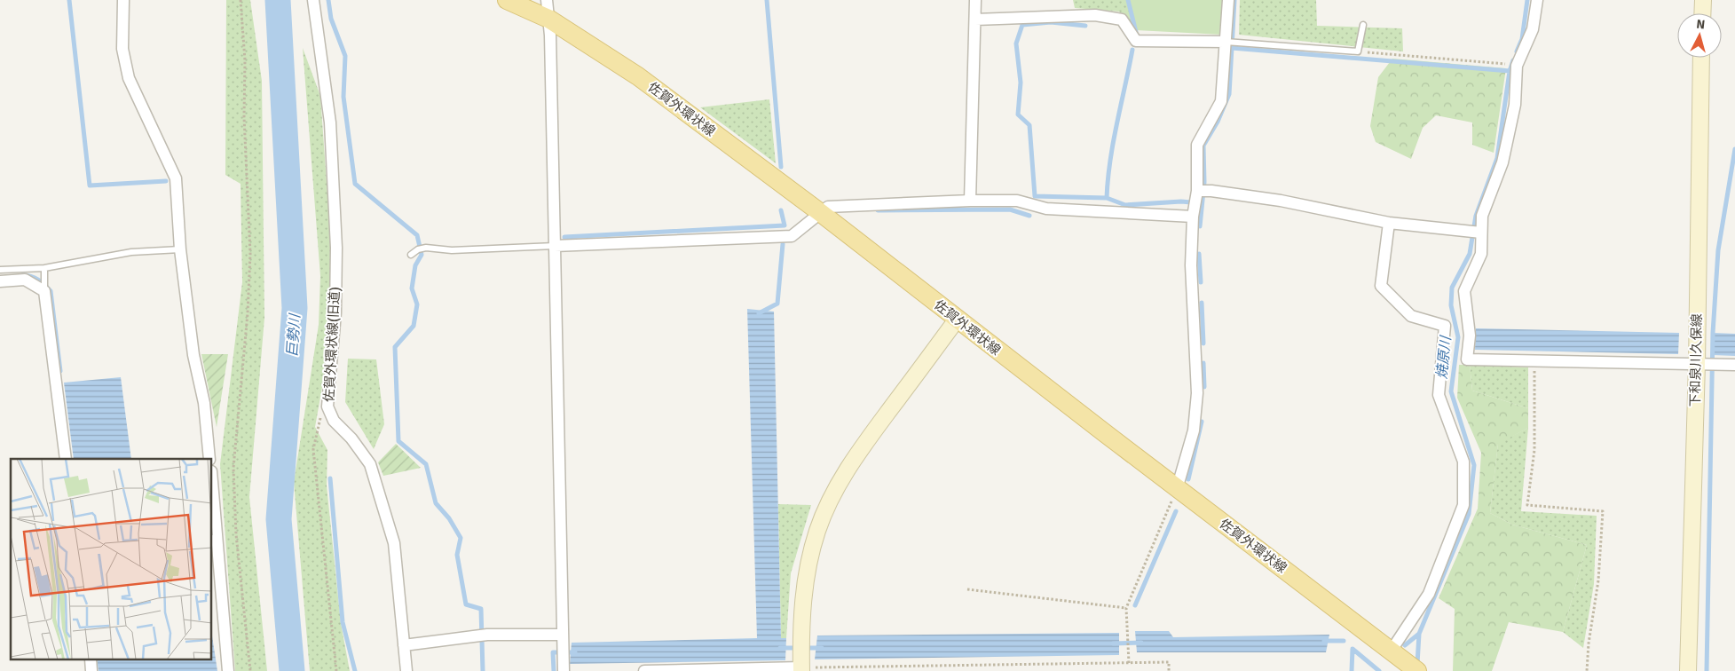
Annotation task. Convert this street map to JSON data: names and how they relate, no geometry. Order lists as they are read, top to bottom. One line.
{"streets":{"main road":["佐賀外環状線"],"street":["佐賀外環状線(旧道)","下和泉川久保線"]},"water":["巨勢川","焼原川"],"north":"top"}
